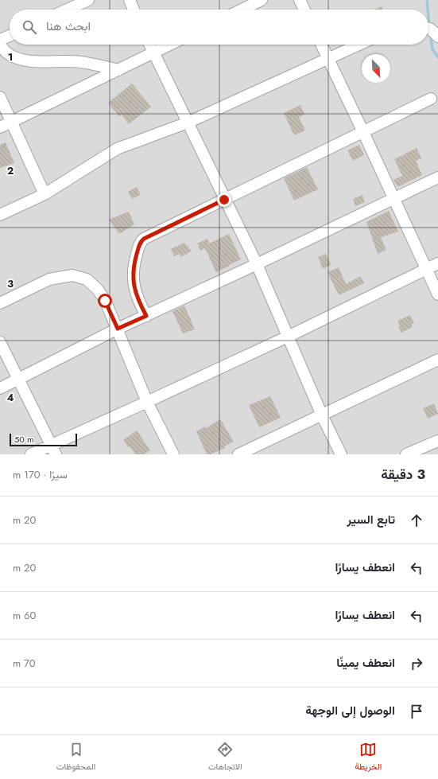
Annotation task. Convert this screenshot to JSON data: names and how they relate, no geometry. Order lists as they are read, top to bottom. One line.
{"scale_bar":"50 m","north":"bottom right","page":{"search":"ابحث هنا","scale":"50 m","heading":["3 دقيقة","سيرًا · 170 m"],"list":[["تابع السير","20 m"],["انعطف يسارًا","20 m"],["انعطف يسارًا","60 m"],["انعطف يمينًا","70 m"],"الوصول إلى الوجهة"],"nav":["الخريطة","الاتجاهات","المحفوظات"]},"grid":{"rows":["1","2","3","4"]}}
